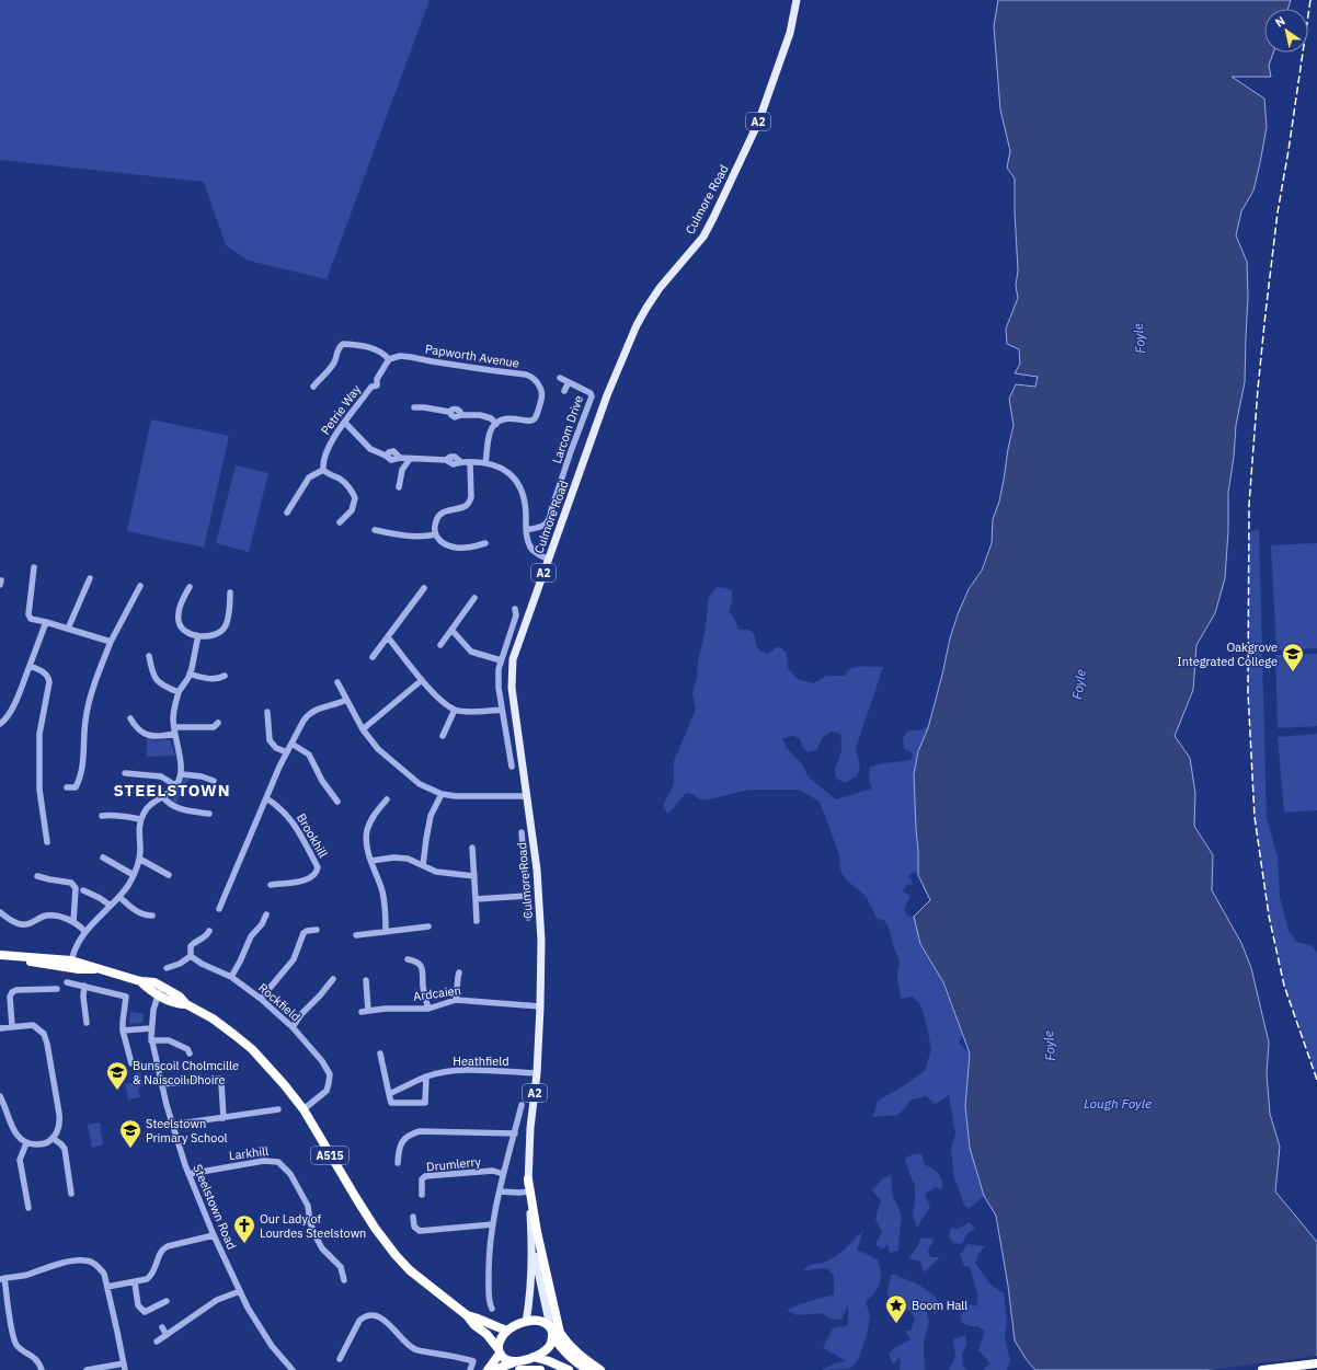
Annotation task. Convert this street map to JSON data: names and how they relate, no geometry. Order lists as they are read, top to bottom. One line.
{"streets":{"highway":["A515"],"main road":["A2","Culmore Road"],"street":["Papworth Avenue","Petrie Way","Larcom Drive","Brookhill","Ardcaien","Rockfield","Heathfield","Larkhill","Drumlerry","Steelstown Road"]},"crossings":[["Culmore Road","Ardcaien"],["Culmore Road","Heathfield"],["Culmore Road","A515"],["Papworth Avenue","Petrie Way"],["Rockfield","A515"],["Larkhill","Steelstown Road"],["A515","Steelstown Road"]],"districts":["STEELSTOWN"],"water":["Foyle","Lough Foyle"],"places":{"school or university":["Oakgrove Integrated College","Bunscoil Cholmcille & Naíscoil Dhoire","Steelstown Primary School"],"church":["Our Lady of Lourdes Steelstown"],"place":["Boom Hall"]},"north":"top left"}
